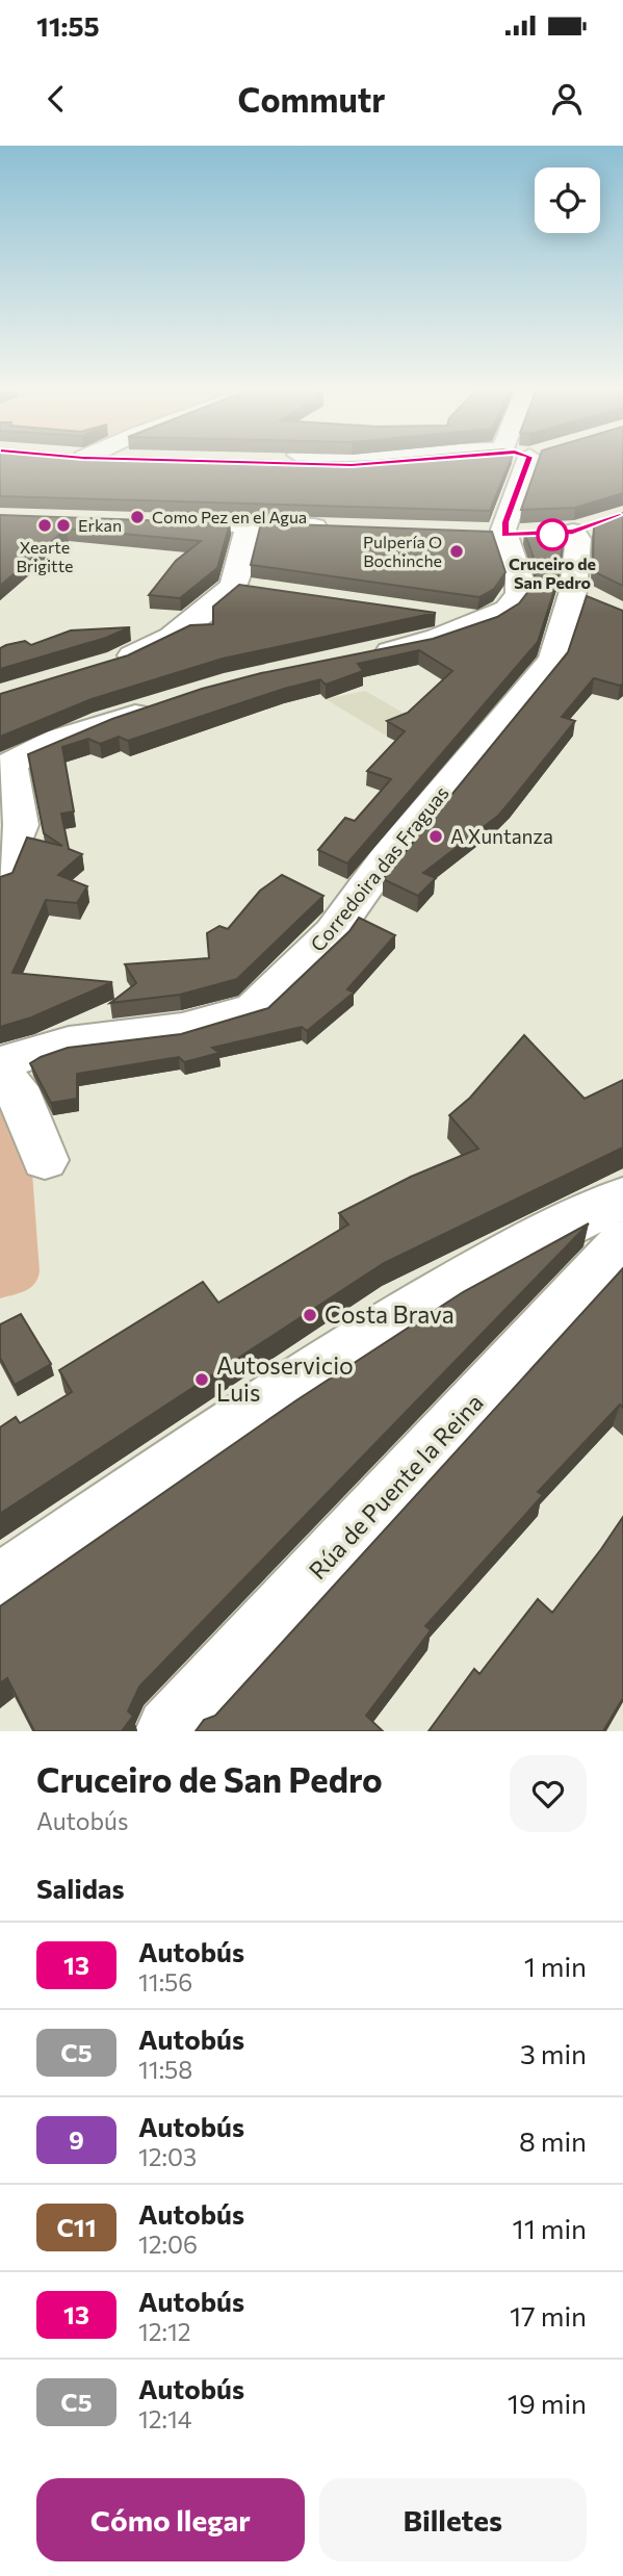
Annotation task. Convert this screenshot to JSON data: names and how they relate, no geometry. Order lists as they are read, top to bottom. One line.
{"streets":{"street":["Corredoira das Fraguas","Rúa de Puente la Reina"]},"places":["Como Pez en el Agua","Xearte Brigitte","Erkan","Cruceiro de San Pedro","Pulpería O Bochinche","A Xuntanza","Costa Brava","Autoservicio Luis"],"lines":["bus line 13"],"page":{"status":"11:55","header":"Commutr","heading":[["Cruceiro de San Pedro","Autobús"],"Salidas"],"list":[{"mark":"13","name":"Autobús","note":"11:56","value":"1 min"},{"mark":"C5","name":"Autobús","note":"11:58","value":"3 min"},{"mark":"9","name":"Autobús","note":"12:03","value":"8 min"},{"mark":"C11","name":"Autobús","note":"12:06","value":"11 min"},{"mark":"13","name":"Autobús","note":"12:12","value":"17 min"},{"mark":"C5","name":"Autobús","note":"12:14","value":"19 min"}],"buttons":["Cómo llegar","Billetes"]}}
